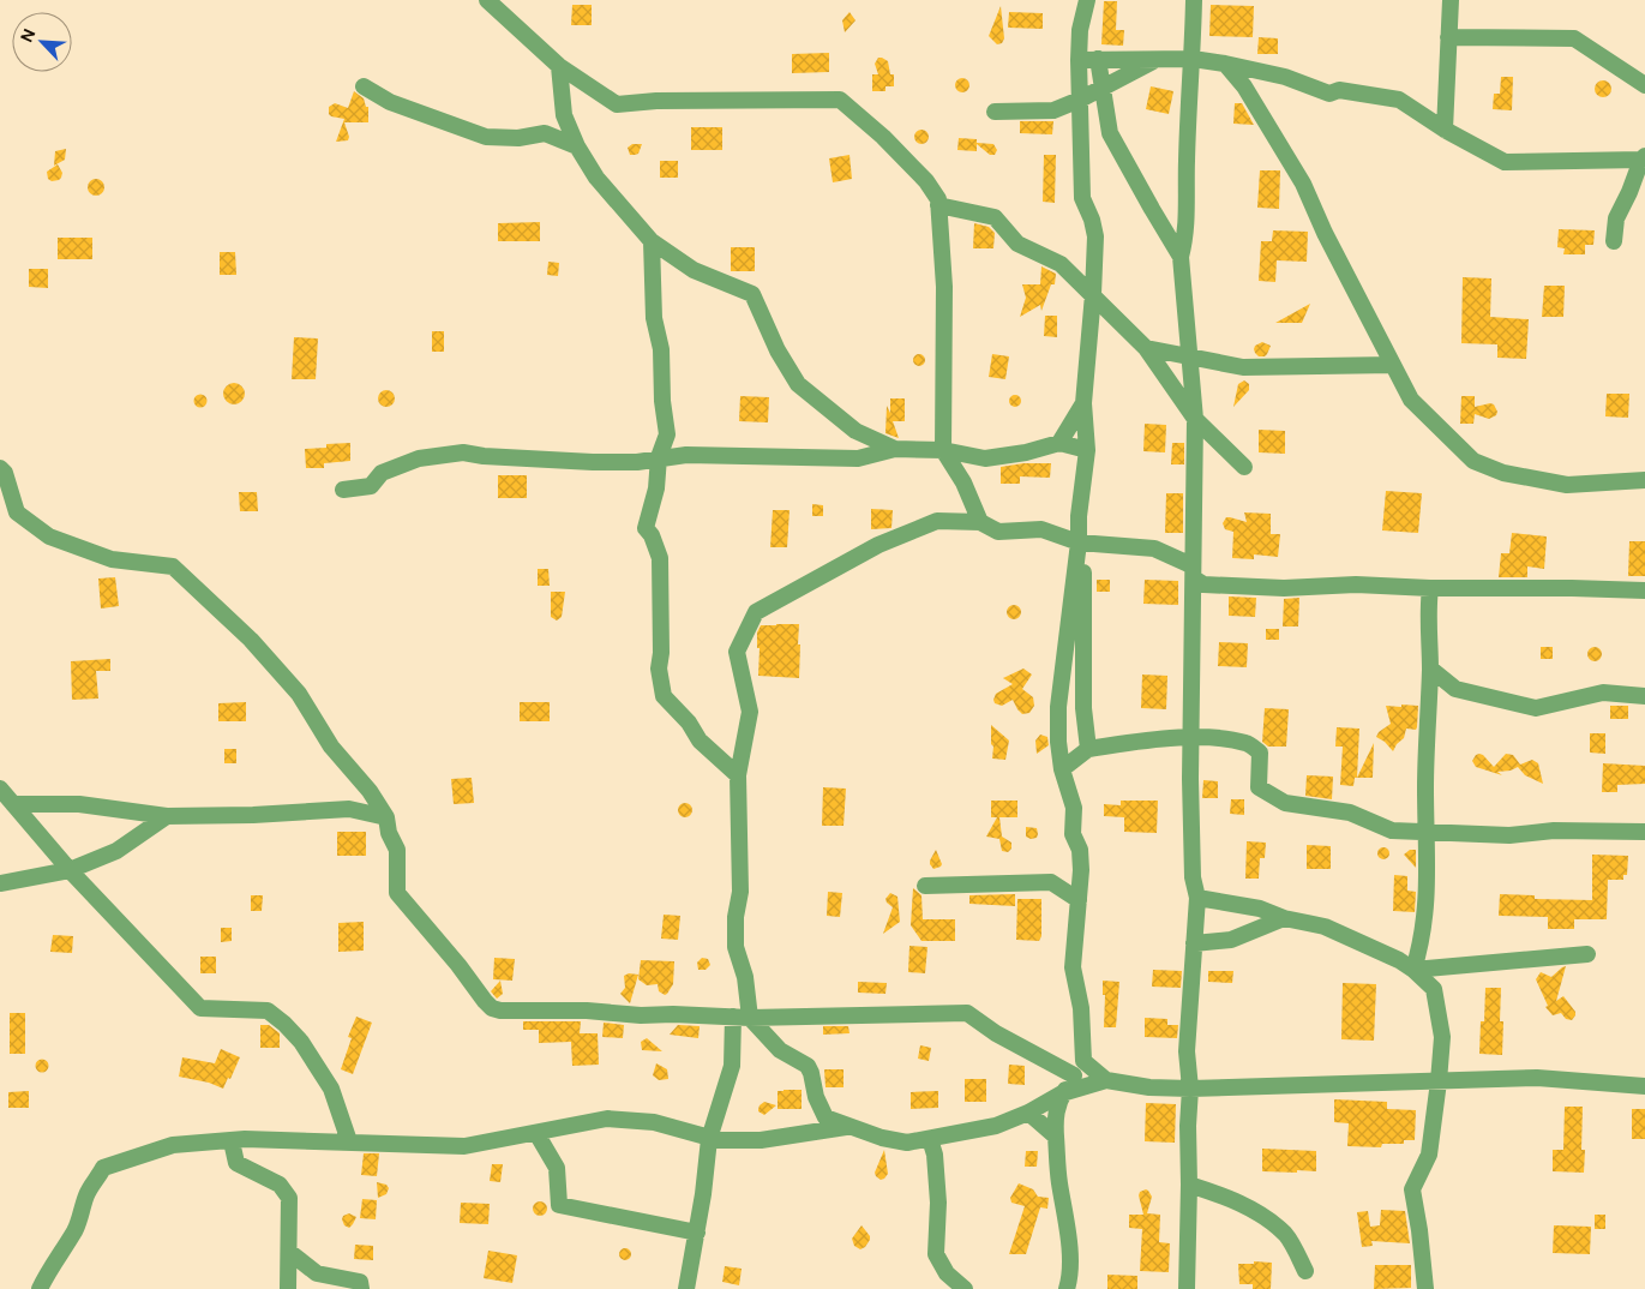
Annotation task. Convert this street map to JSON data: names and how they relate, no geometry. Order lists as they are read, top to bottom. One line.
{"north":"top left"}
